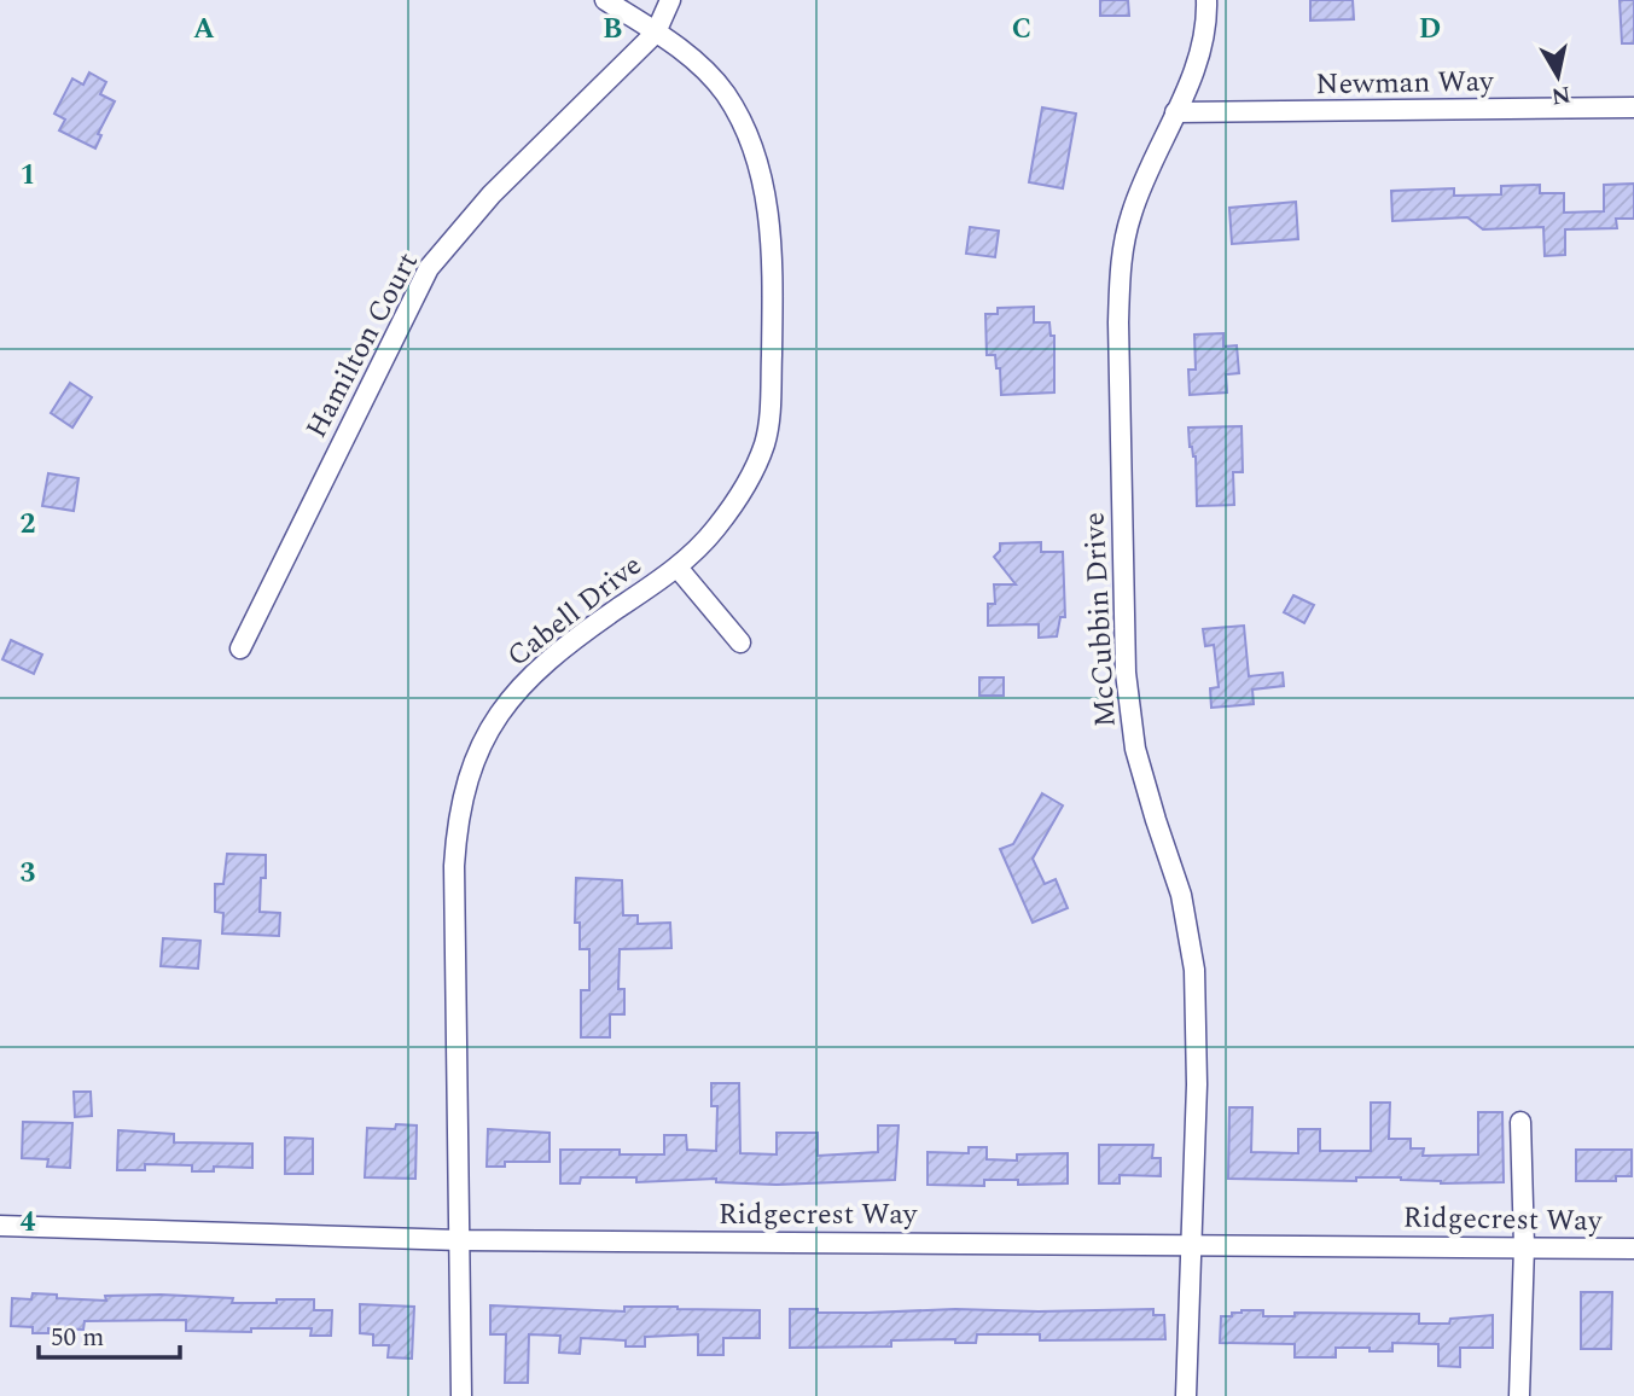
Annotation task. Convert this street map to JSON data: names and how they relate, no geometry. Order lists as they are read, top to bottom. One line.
{"streets":{"street":["Newman Way","Hamilton Court","Cabell Drive","McCubbin Drive","Ridgecrest Way"]},"crossings":[["Newman Way","McCubbin Drive"],["Hamilton Court","Cabell Drive"],["Cabell Drive","Ridgecrest Way"],["McCubbin Drive","Ridgecrest Way"]],"scale_bar":"50 m","north":"bottom","grid":{"columns":["A","B","C","D"],"rows":["1","2","3","4"]}}
